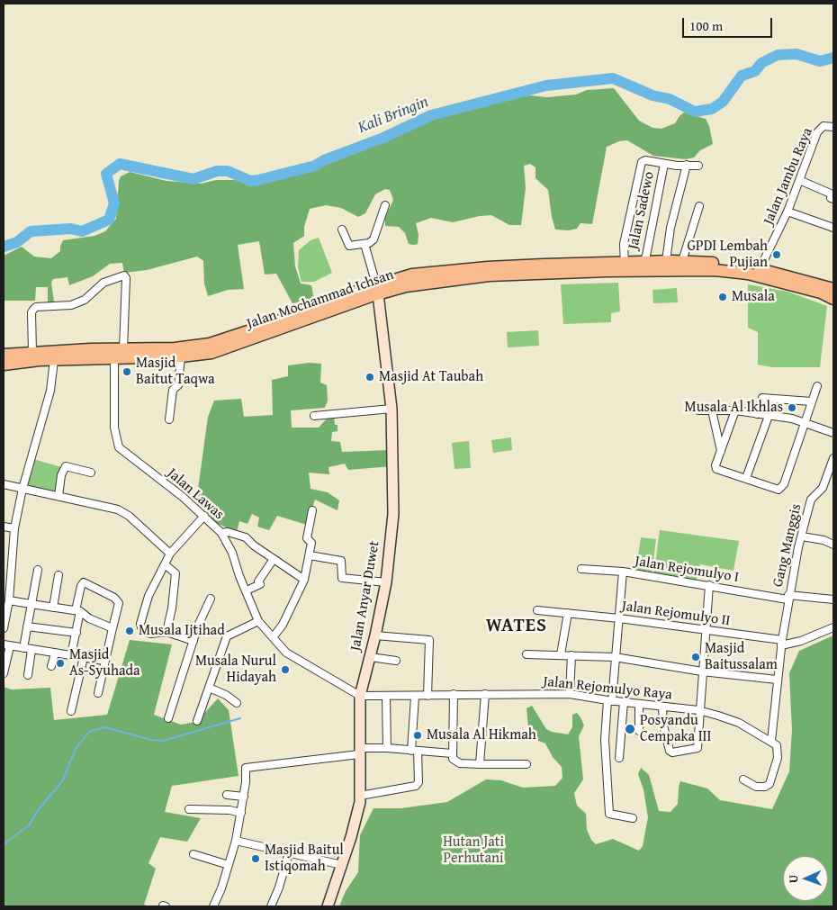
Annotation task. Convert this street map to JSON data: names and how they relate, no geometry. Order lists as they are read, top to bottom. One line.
{"streets":{"main road":["Jalan Mochammad Ichsan"],"street":["Jalan Jambu Raya","Jalan Sadewo","Jalan Lawas","Gang Manggis","Jalan Rejomulyo I","Jalan Anyar Duwet","Jalan Rejomulyo II","Jalan Rejomulyo Raya"]},"crossings":[["Jalan Jambu Raya","Jalan Mochammad Ichsan"],["Jalan Sadewo","Jalan Mochammad Ichsan"],["Jalan Mochammad Ichsan","Jalan Lawas"],["Jalan Mochammad Ichsan","Jalan Anyar Duwet"],["Jalan Lawas","Jalan Anyar Duwet"],["Jalan Lawas","Jalan Rejomulyo Raya"],["Gang Manggis","Jalan Rejomulyo I"],["Gang Manggis","Jalan Rejomulyo II"],["Gang Manggis","Jalan Rejomulyo Raya"],["Jalan Anyar Duwet","Jalan Rejomulyo Raya"]],"districts":["WATES"],"water":["Kali Bringin"],"parks":["Hutan Jati Perhutani"],"places":["GPDI Lembah Pujian","Musala","Masjid Baitut Taqwa","Masjid At Taubah","Musala Al Ikhlas","Musala Ijtihad","Masjid Baitussalam","Masjid As-Syuhada","Musala Nurul Hidayah","Posyandu Cempaka III","Musala Al Hikmah","Masjid Baitul Istiqomah"],"scale_bar":"100 m","north":"left"}
